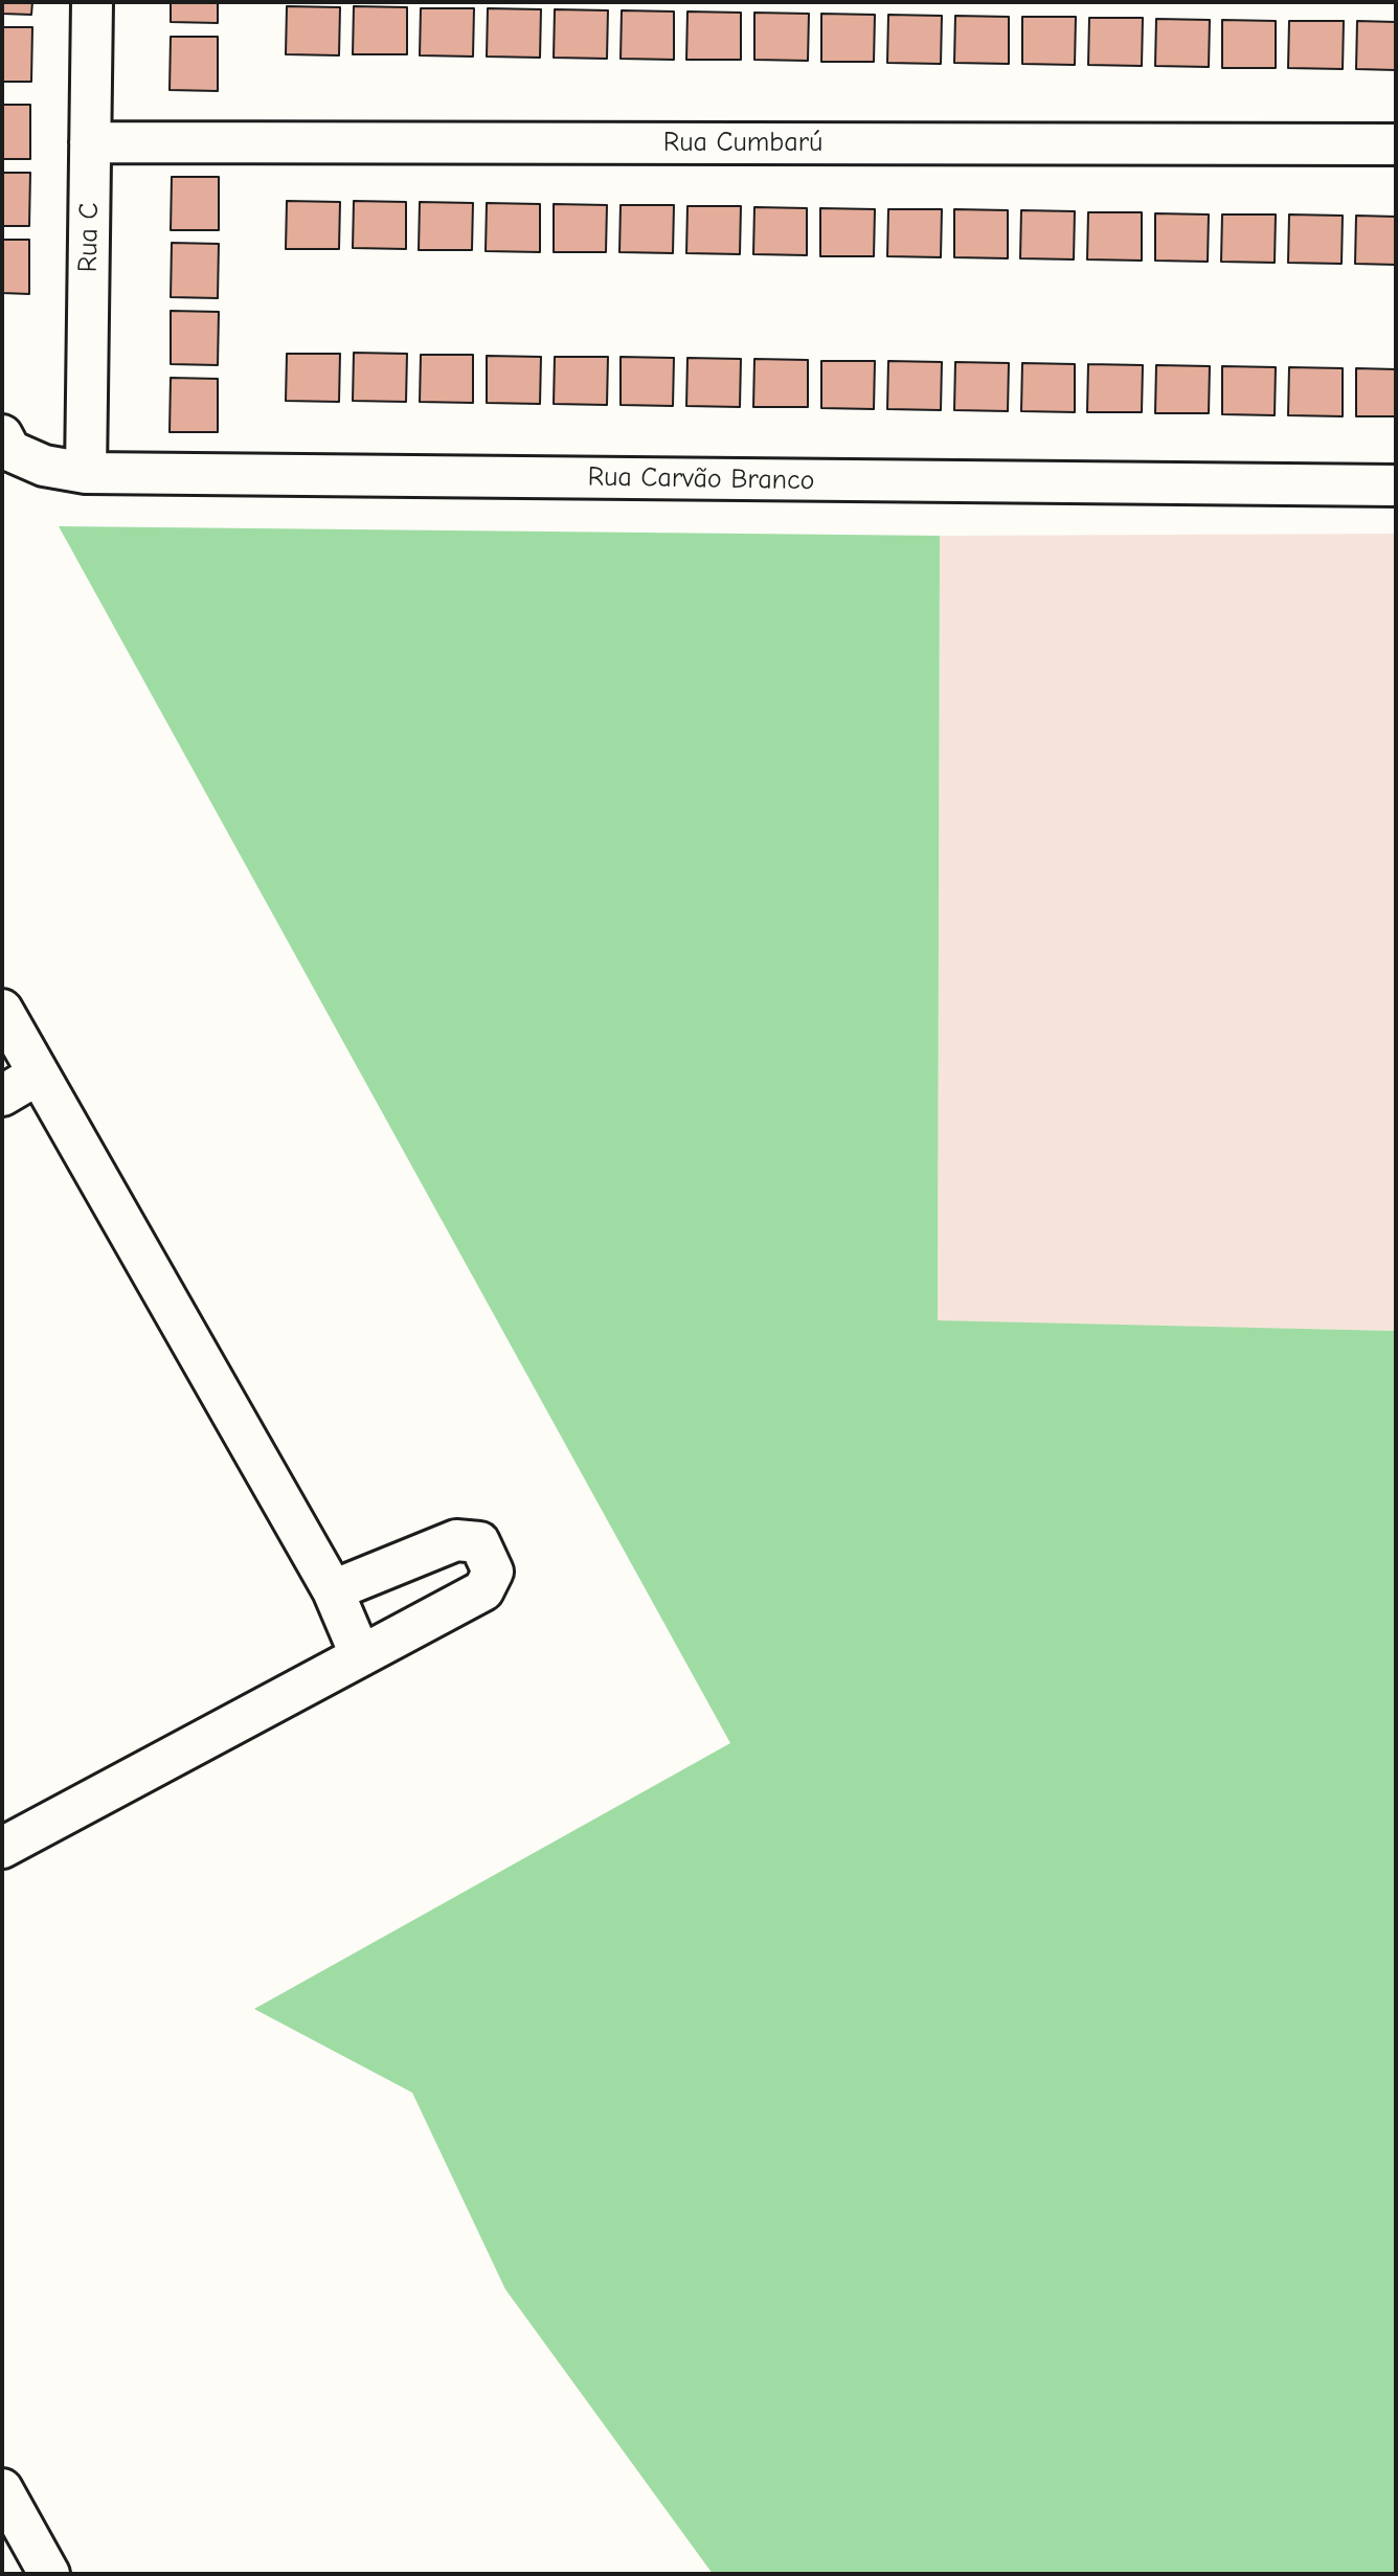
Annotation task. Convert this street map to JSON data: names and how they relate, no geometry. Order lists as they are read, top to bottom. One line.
{"streets":{"street":["Rua Cumbarú","Rua C","Rua Carvão Branco"]},"crossings":[["Rua Cumbarú","Rua C"],["Rua C","Rua Carvão Branco"]]}
